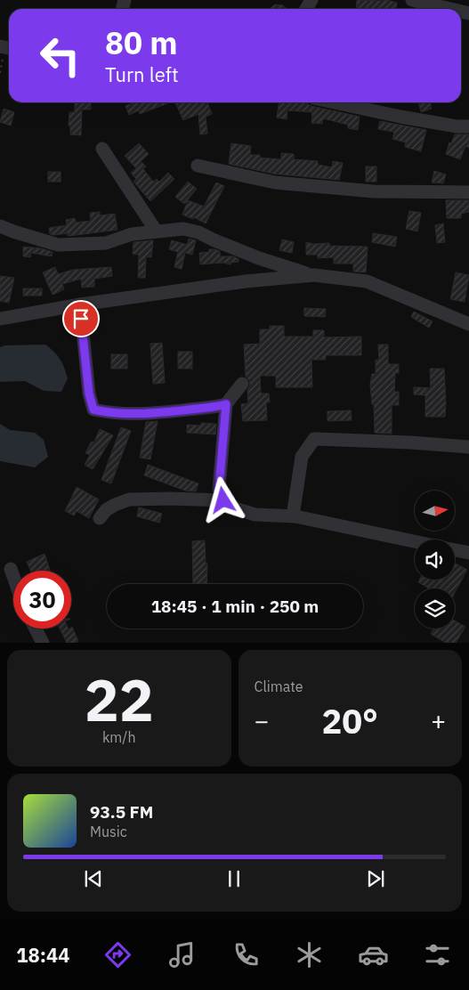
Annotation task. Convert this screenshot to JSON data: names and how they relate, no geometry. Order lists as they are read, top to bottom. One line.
{"north":"right","page":{"turn":["80 m","Turn left"],"limit":"30","trip":"18:45 · 1 min · 250 m","tile":[["22","km/h"],"Climate"],"heat":["−","20°","+"],"song":["93.5 FM","Music"],"tabs":"18:44"}}
